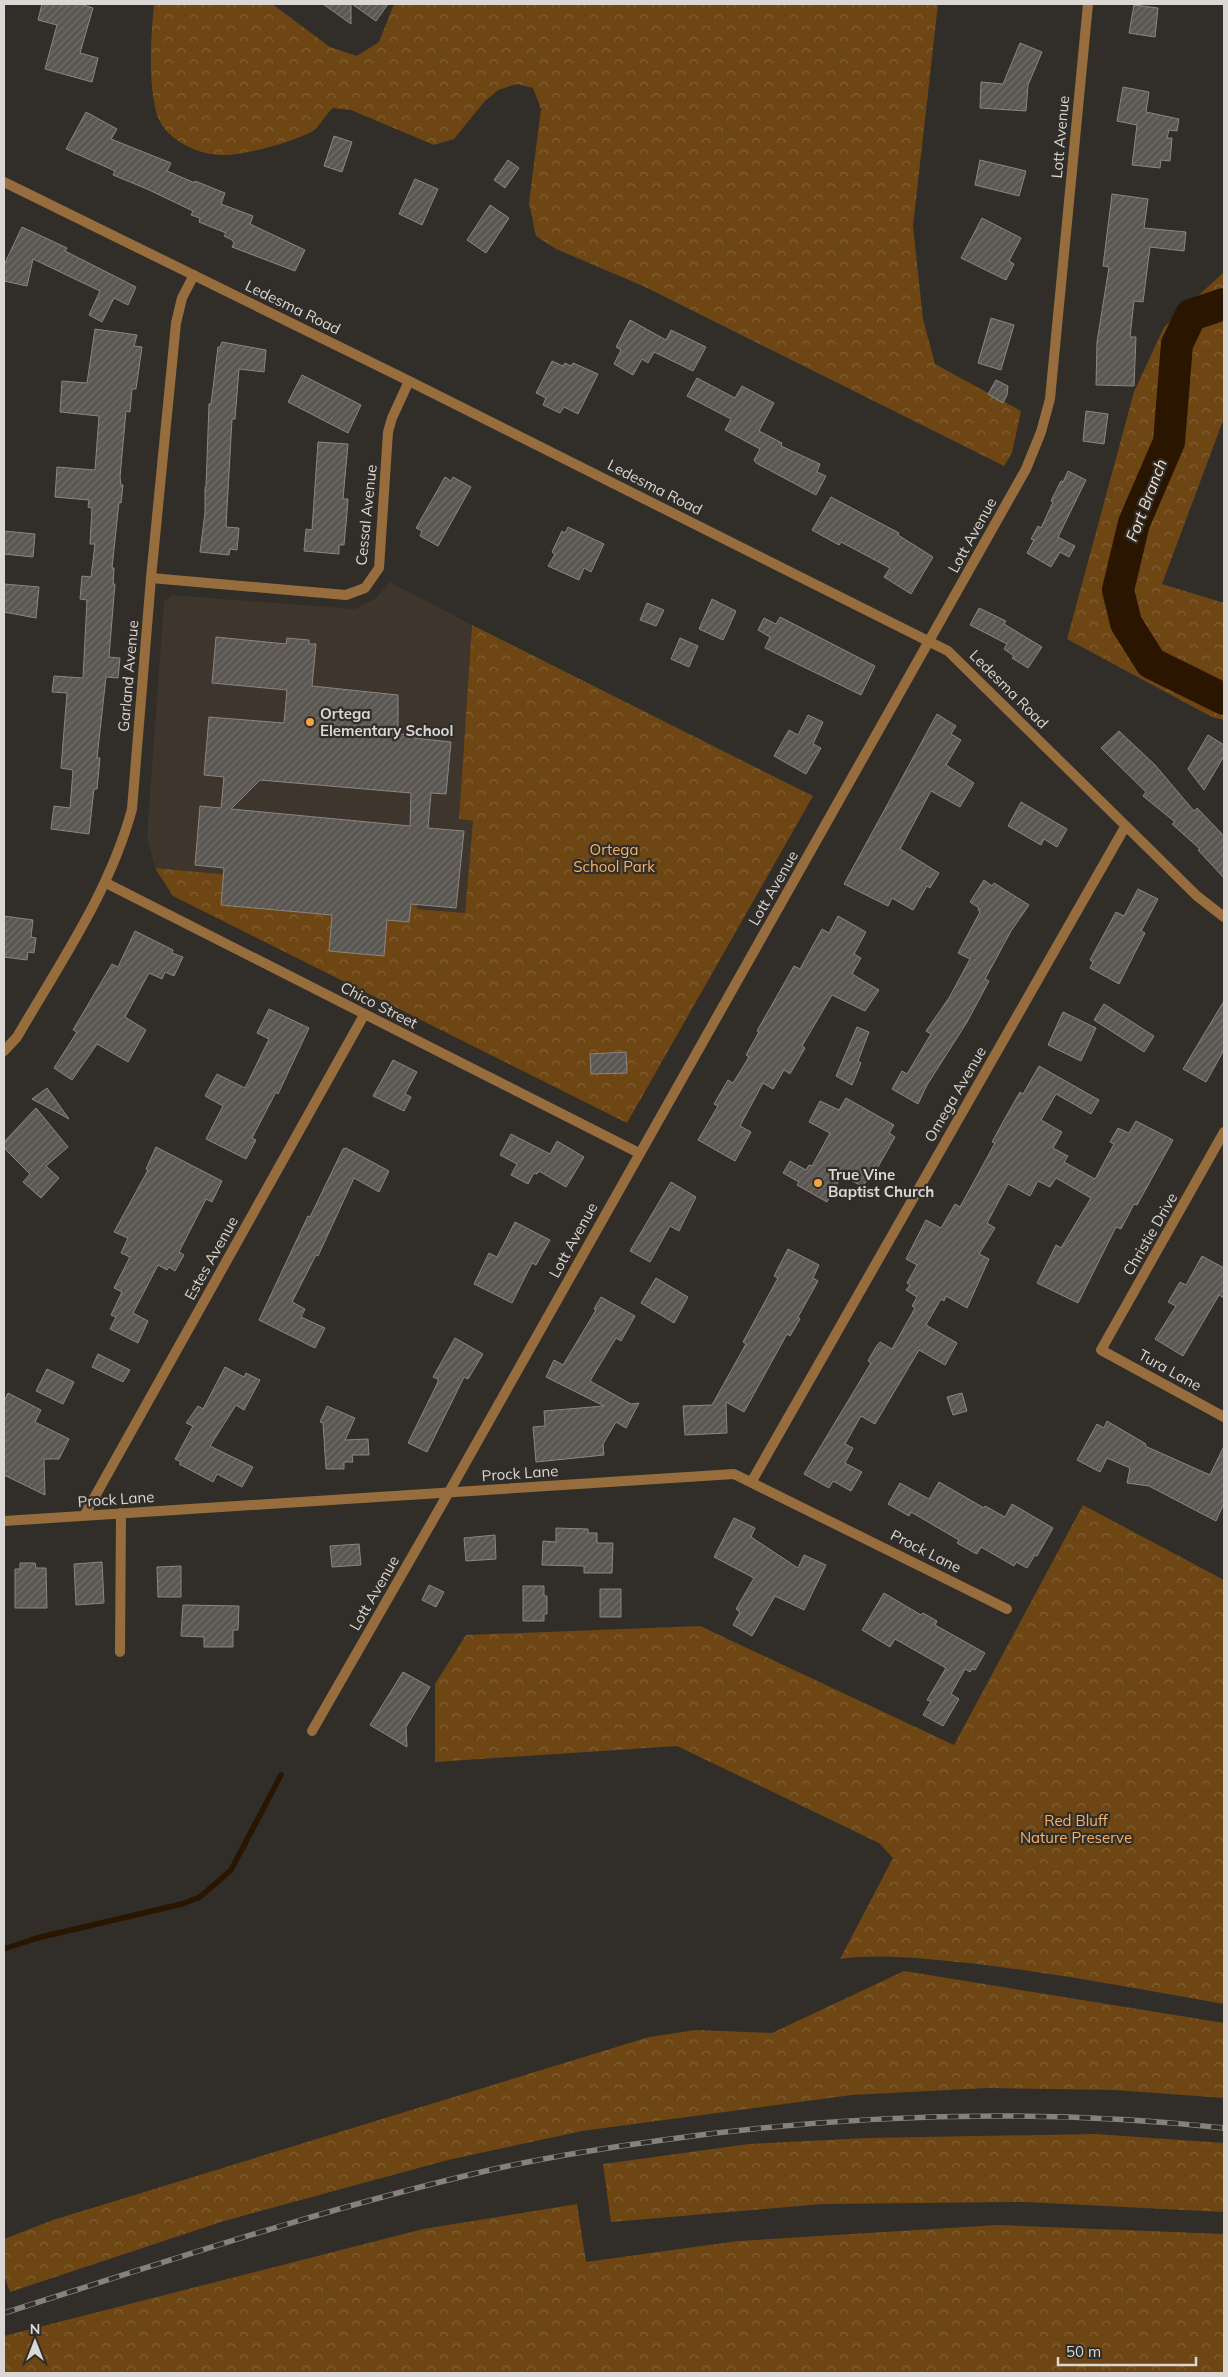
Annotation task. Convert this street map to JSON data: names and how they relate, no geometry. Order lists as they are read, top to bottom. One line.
{"streets":{"street":["Lott Avenue","Ledesma Road","Cessal Avenue","Garland Avenue","Chico Street","Omega Avenue","Christie Drive","Estes Avenue","Tura Lane","Prock Lane"]},"crossings":[["Lott Avenue","Ledesma Road"],["Lott Avenue","Chico Street"],["Lott Avenue","Prock Lane"],["Ledesma Road","Cessal Avenue"],["Ledesma Road","Garland Avenue"],["Ledesma Road","Omega Avenue"],["Cessal Avenue","Garland Avenue"],["Garland Avenue","Chico Street"],["Chico Street","Estes Avenue"],["Omega Avenue","Prock Lane"],["Christie Drive","Tura Lane"],["Estes Avenue","Prock Lane"]],"water":["Fort Branch"],"parks":["Ortega School Park","Red Bluff Nature Preserve"],"places":["Ortega Elementary School","True Vine Baptist Church"],"scale_bar":"50 m","north":"top"}
